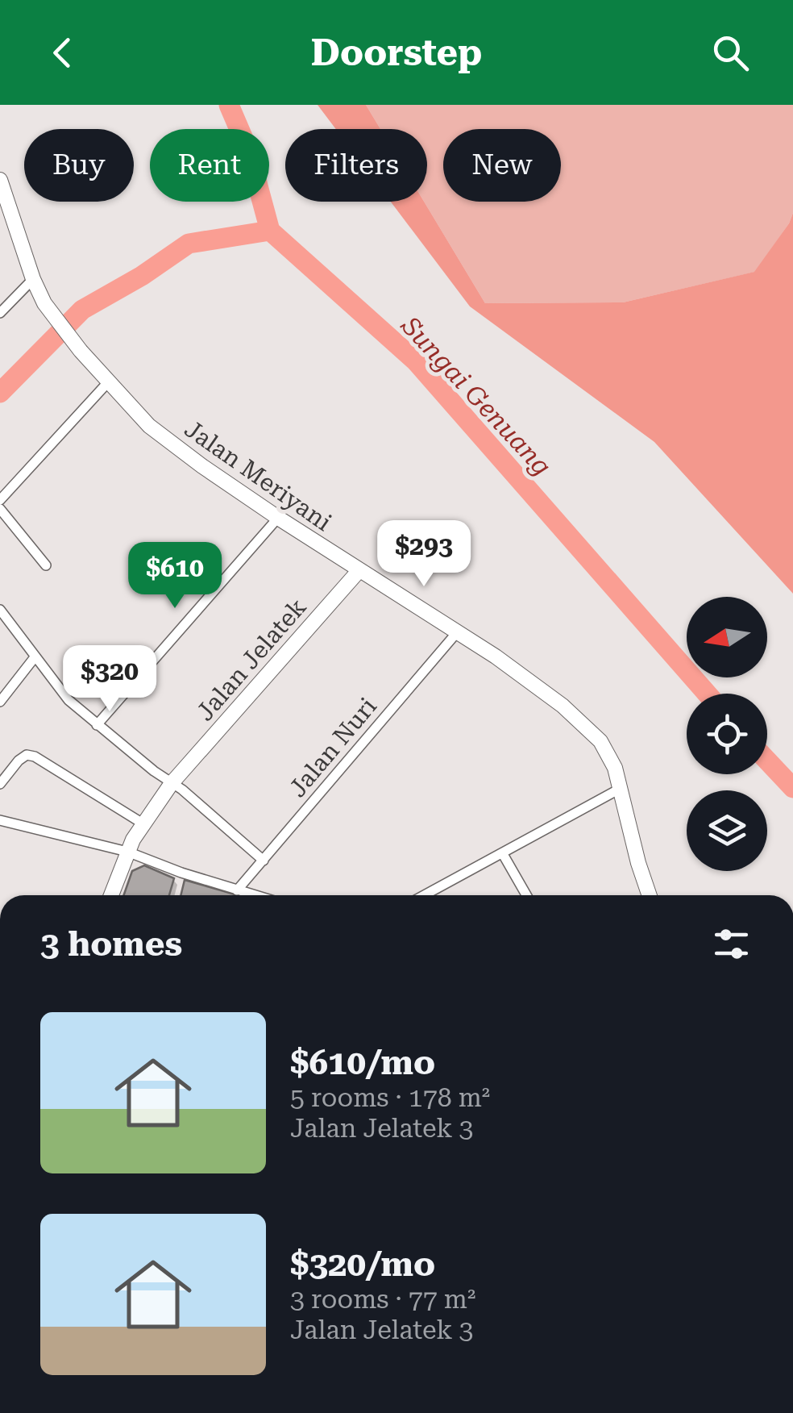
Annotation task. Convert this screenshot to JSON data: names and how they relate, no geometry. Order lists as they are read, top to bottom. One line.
{"streets":{"street":["Jalan Meriyani","Jalan Jelatek","Jalan Nuri"]},"crossings":[["Jalan Meriyani","Jalan Jelatek"],["Jalan Meriyani","Jalan Nuri"]],"water":["Sungai Genuang"],"north":"left","page":{"header":"Doorstep","chip":["Buy","Rent","Filters","New"],"price":["$293","$610","$320"],"heading":"3 homes","list":[{"name":"$610/mo","note":"5 rooms · 178 m² · Jalan Jelatek 3"},{"name":"$320/mo","note":"3 rooms · 77 m² · Jalan Jelatek 3"}]}}
